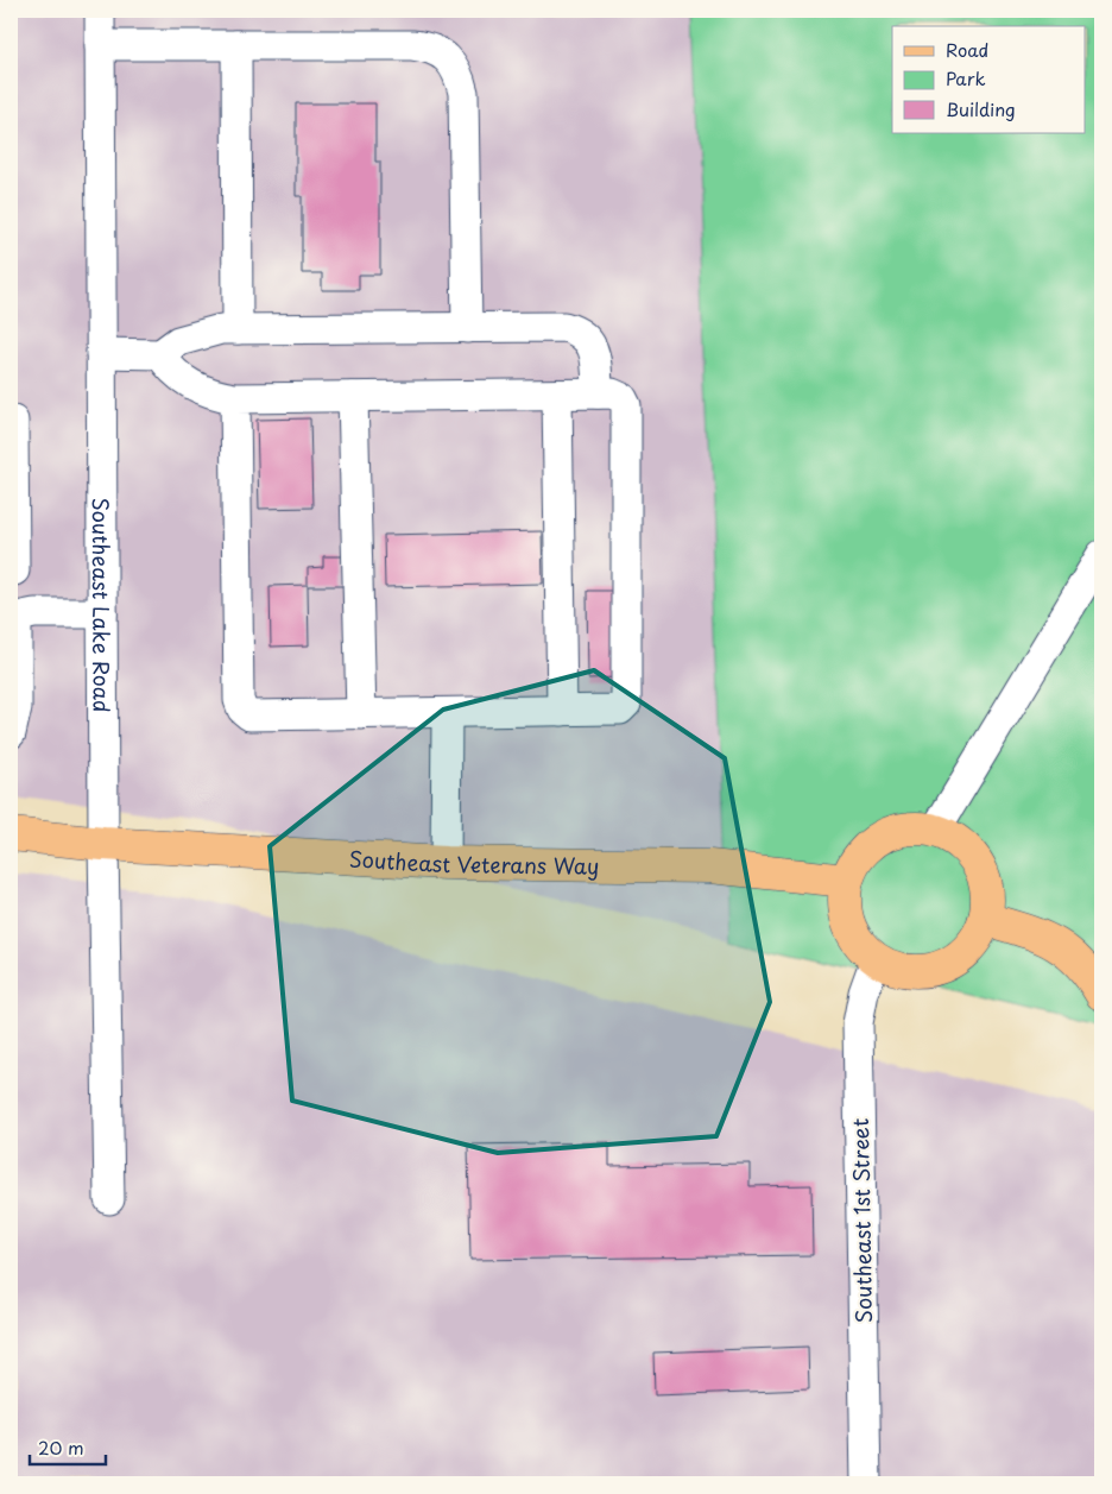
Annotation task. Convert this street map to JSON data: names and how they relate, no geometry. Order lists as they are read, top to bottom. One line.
{"streets":{"main road":["Southeast Veterans Way"],"street":["Southeast Lake Road","Southeast 1st Street"]},"crossings":[["Southeast Lake Road","Southeast Veterans Way"],["Southeast Veterans Way","Southeast 1st Street"]],"legend":["Road","Park","Building"],"scale_bar":"20 m"}
